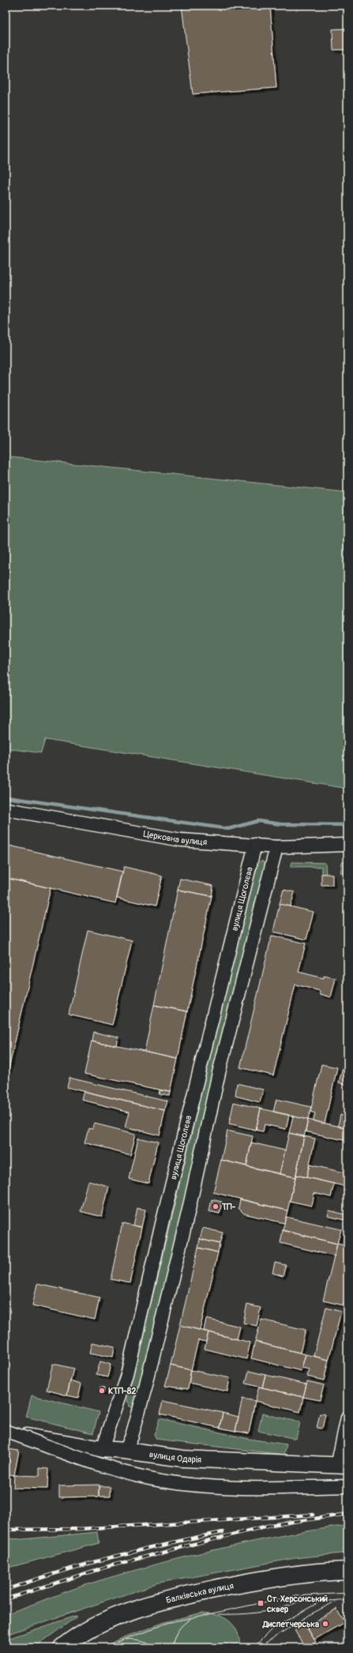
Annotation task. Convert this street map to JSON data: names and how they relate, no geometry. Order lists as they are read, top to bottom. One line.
{"streets":{"main road":["Балківська вулиця"],"street":["Церковна вулиця","вулиця Щоголєва","вулиця Одарія"]},"crossings":[["Церковна вулиця","вулиця Щоголєва"],["вулиця Щоголєва","вулиця Одарія"]],"places":{"other":["ТП-","КТП-82","Диспетчерська"],"transit":["Ст. Херсонський сквер"]}}
